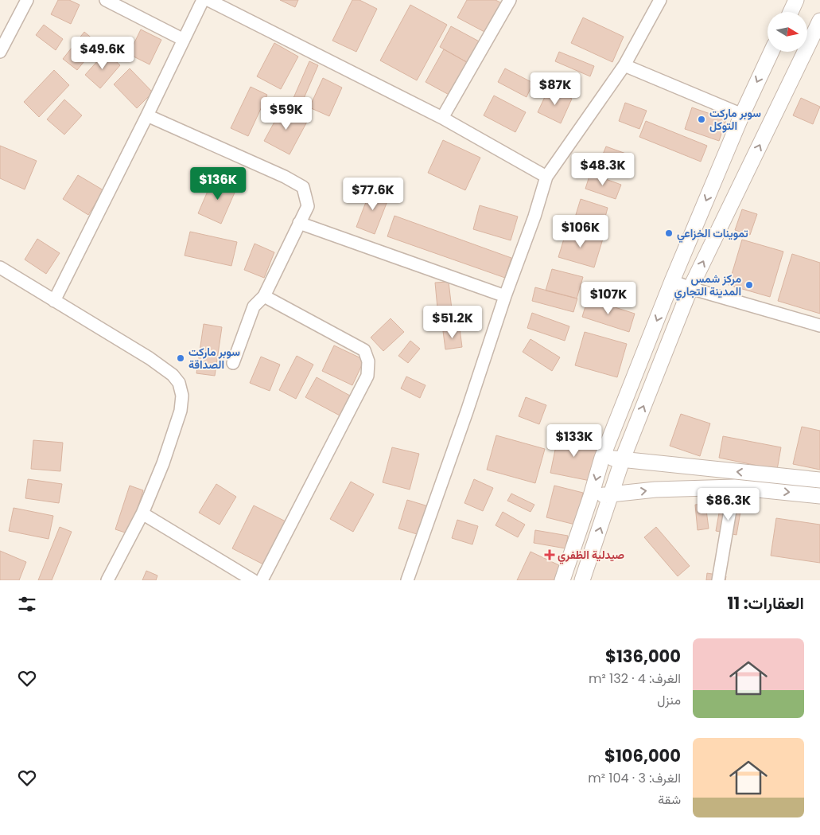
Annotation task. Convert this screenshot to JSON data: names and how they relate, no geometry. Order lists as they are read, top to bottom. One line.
{"places":{"other":["سوبر ماركت التوكل","تموينات الخزاعي","مركز شمس المدينة التجاري","سوبر ماركت الصداقة"],"health":["صيدلية الظفري"]},"north":"right","page":{"price":["$49.6K","$87K","$59K","$48.3K","$136K","$77.6K","$106K","$107K","$51.2K","$133K","$86.3K"],"heading":"العقارات: 11","list":[{"name":"$136,000","note":"الغرف: 4 · 132 m² · منزل"},{"name":"$106,000","note":"الغرف: 3 · 104 m² · شقة"}]}}
